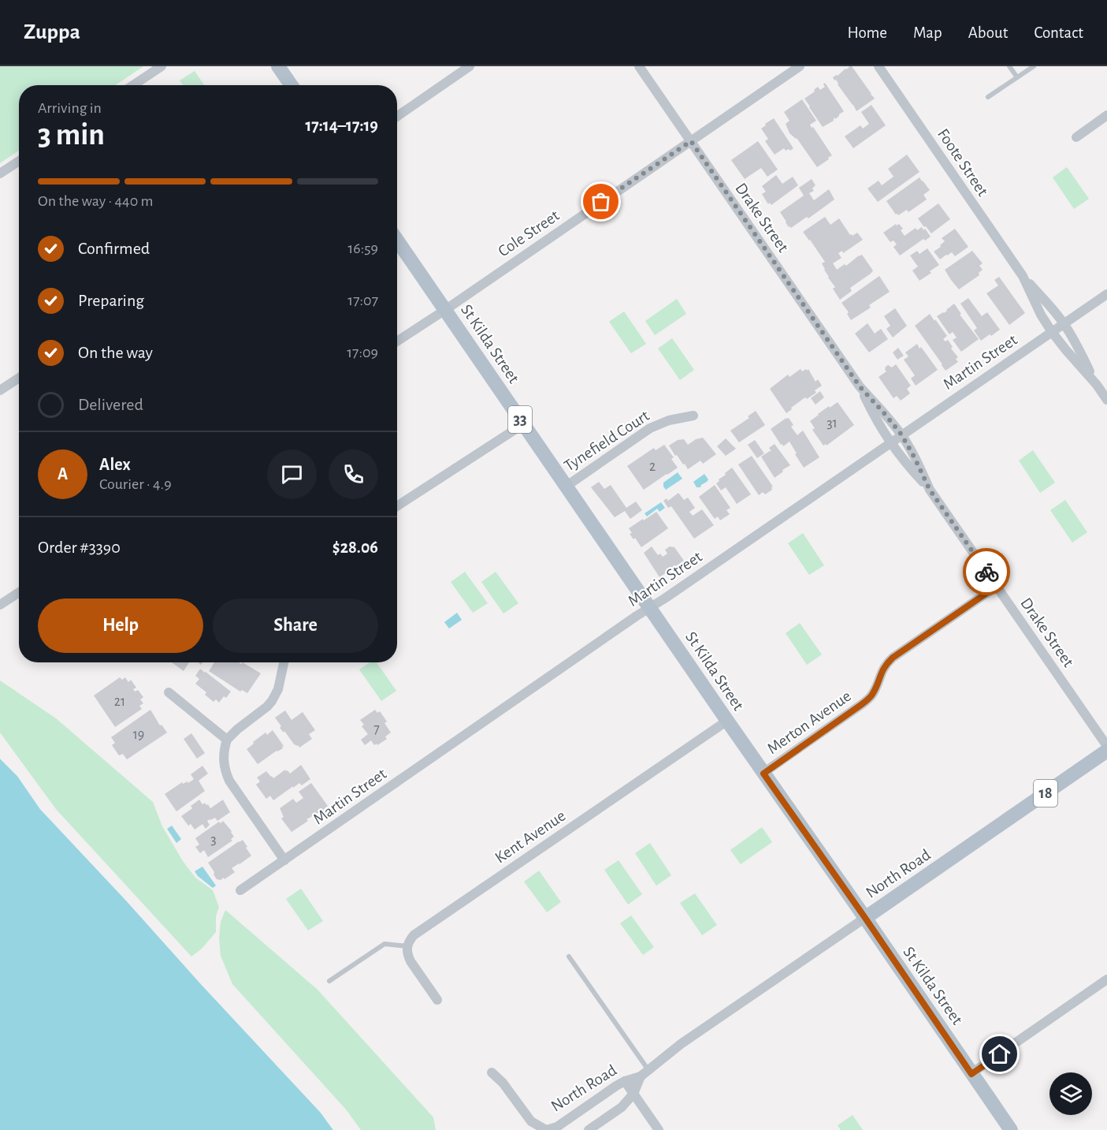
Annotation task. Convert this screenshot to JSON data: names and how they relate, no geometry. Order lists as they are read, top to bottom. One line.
{"streets":{"main road":["St Kilda Street","33","18","North Road"],"street":["Foote Street","Drake Street","Cole Street","Martin Street","Tynefield Court","Merton Avenue","Kent Avenue"]},"crossings":[["Foote Street","Martin Street"],["Drake Street","Cole Street"],["Drake Street","Martin Street"],["Drake Street","Merton Avenue"],["Cole Street","St Kilda Street"],["St Kilda Street","Martin Street"],["St Kilda Street","Tynefield Court"],["St Kilda Street","Merton Avenue"],["St Kilda Street","Kent Avenue"],["St Kilda Street","North Road"]],"house_numbers":["31","2","21","7","19","3"],"page":{"header":"Zuppa","nav":["Home","Map","About","Contact"],"heading":["3 min","Arriving in","17:14–17:19"],"panel":["Alex","Courier · 4.9","Order #3390","$28.06"],"bar":"On the way · 440 m","list":[["Confirmed","16:59"],["Preparing","17:07"],["On the way","17:09"],"Delivered"],"round":"A","buttons":["Help","Share"]}}
